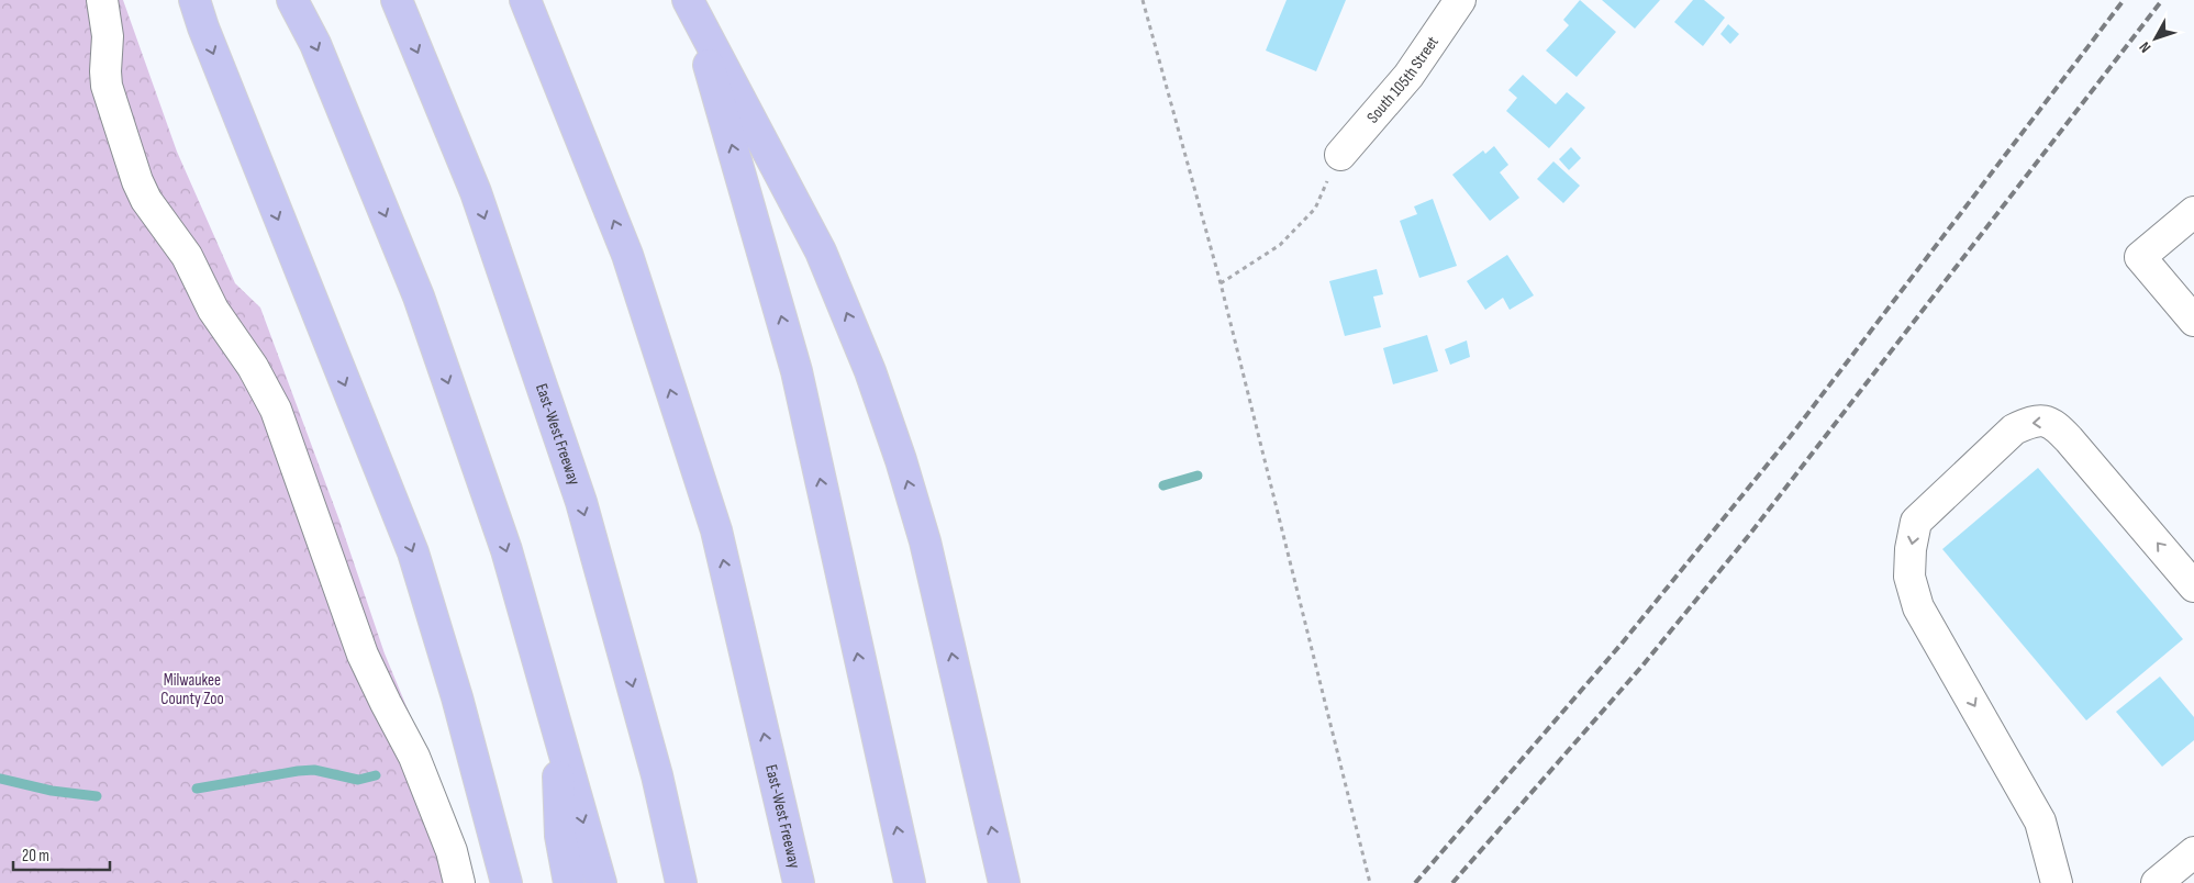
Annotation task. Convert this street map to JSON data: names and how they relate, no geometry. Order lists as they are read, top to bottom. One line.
{"streets":{"highway":["East-West Freeway"],"street":["South 105th Street"]},"parks":["Milwaukee County Zoo"],"scale_bar":"20 m","north":"bottom left"}
